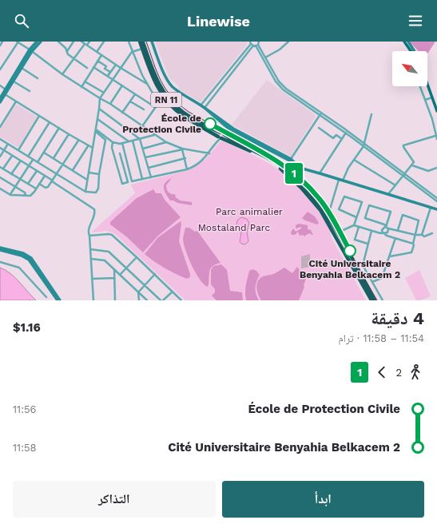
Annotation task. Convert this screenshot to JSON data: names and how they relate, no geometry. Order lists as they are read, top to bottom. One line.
{"streets":{"highway":["RN 11"]},"parks":["Parc animalier","Mostaland Parc"],"places":["École de Protection Civile","Cité Universitaire Benyahia Belkacem 2"],"lines":["tram line 1"],"north":"top left","page":{"header":"Linewise","on_map":"1","heading":["4 دقيقة","11:54 – 11:58 · ترام","$1.16"],"legs":["2","1"],"list":[{"name":"École de Protection Civile","value":"11:56"},{"name":"Cité Universitaire Benyahia Belkacem 2","value":"11:58"}],"buttons":["ابدأ","التذاكر"]}}
